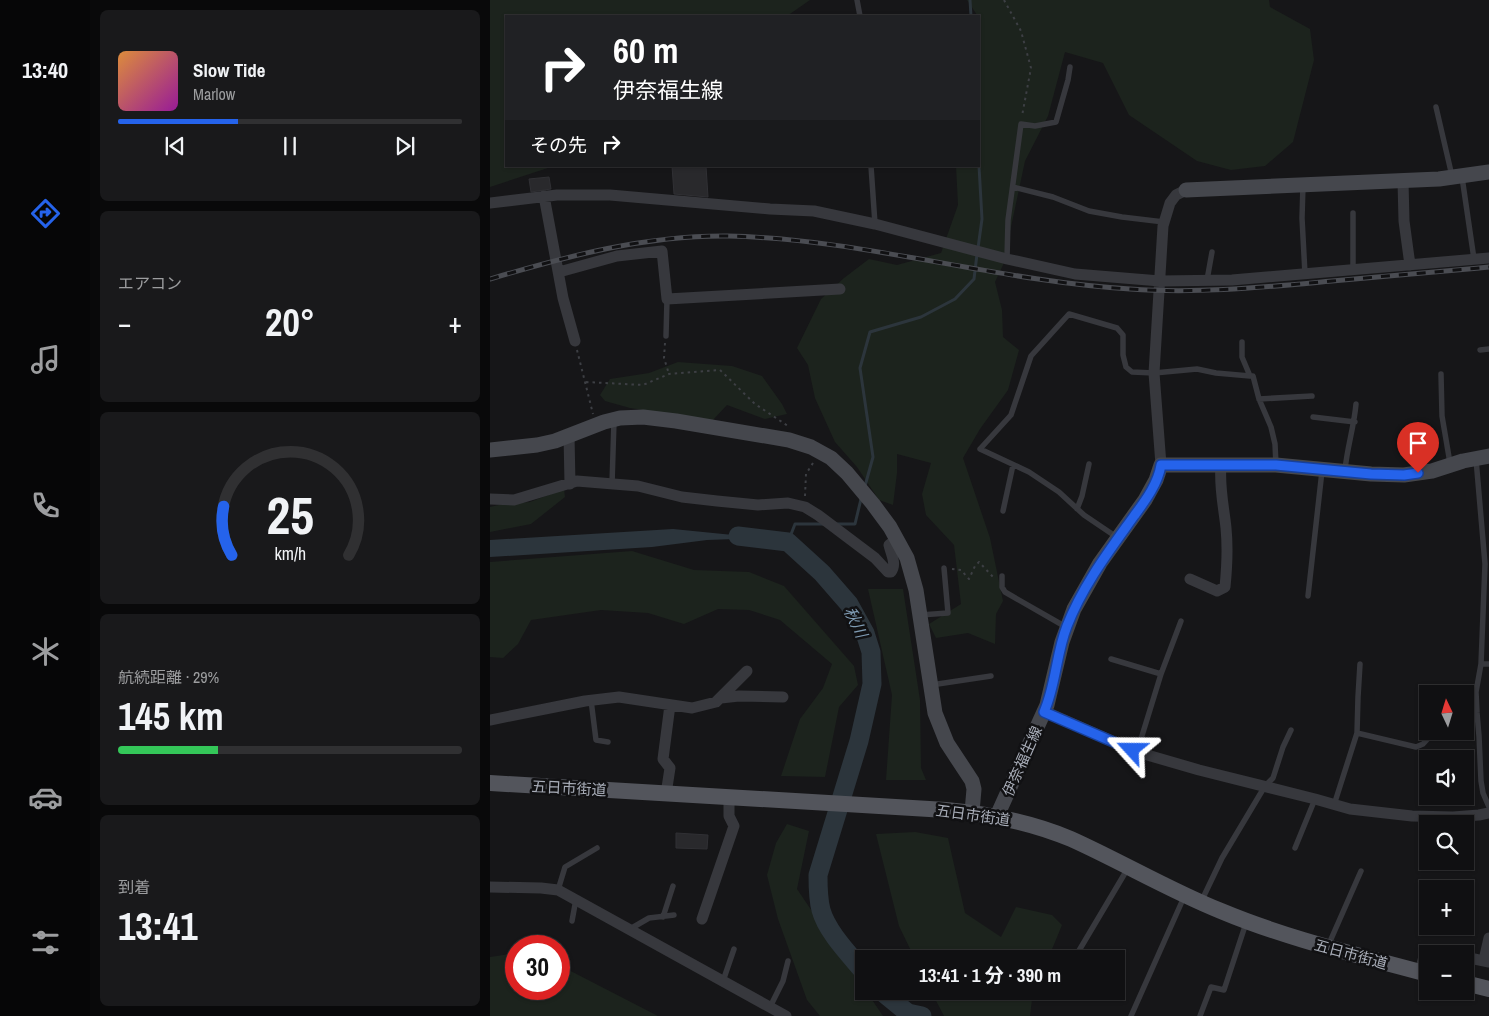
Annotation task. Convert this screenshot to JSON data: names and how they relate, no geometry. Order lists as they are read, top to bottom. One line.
{"streets":{"main road":["五日市街道"],"street":["伊奈福生線"]},"crossings":[["伊奈福生線","五日市街道"]],"water":["秋川"],"north":"top","page":{"tabs":"13:40","turn":["60 m","伊奈福生線"],"song":["Slow Tide","Marlow"],"then":"その先","tile":["エアコン",["航続距離 · 29%","145 km"],["到着","13:41"]],"heat":["−","20°","+"],"map_buttons":["+","−"],"limit":"30","trip":"13:41 · 1 分 · 390 m","gauge":["25","km/h"]}}
